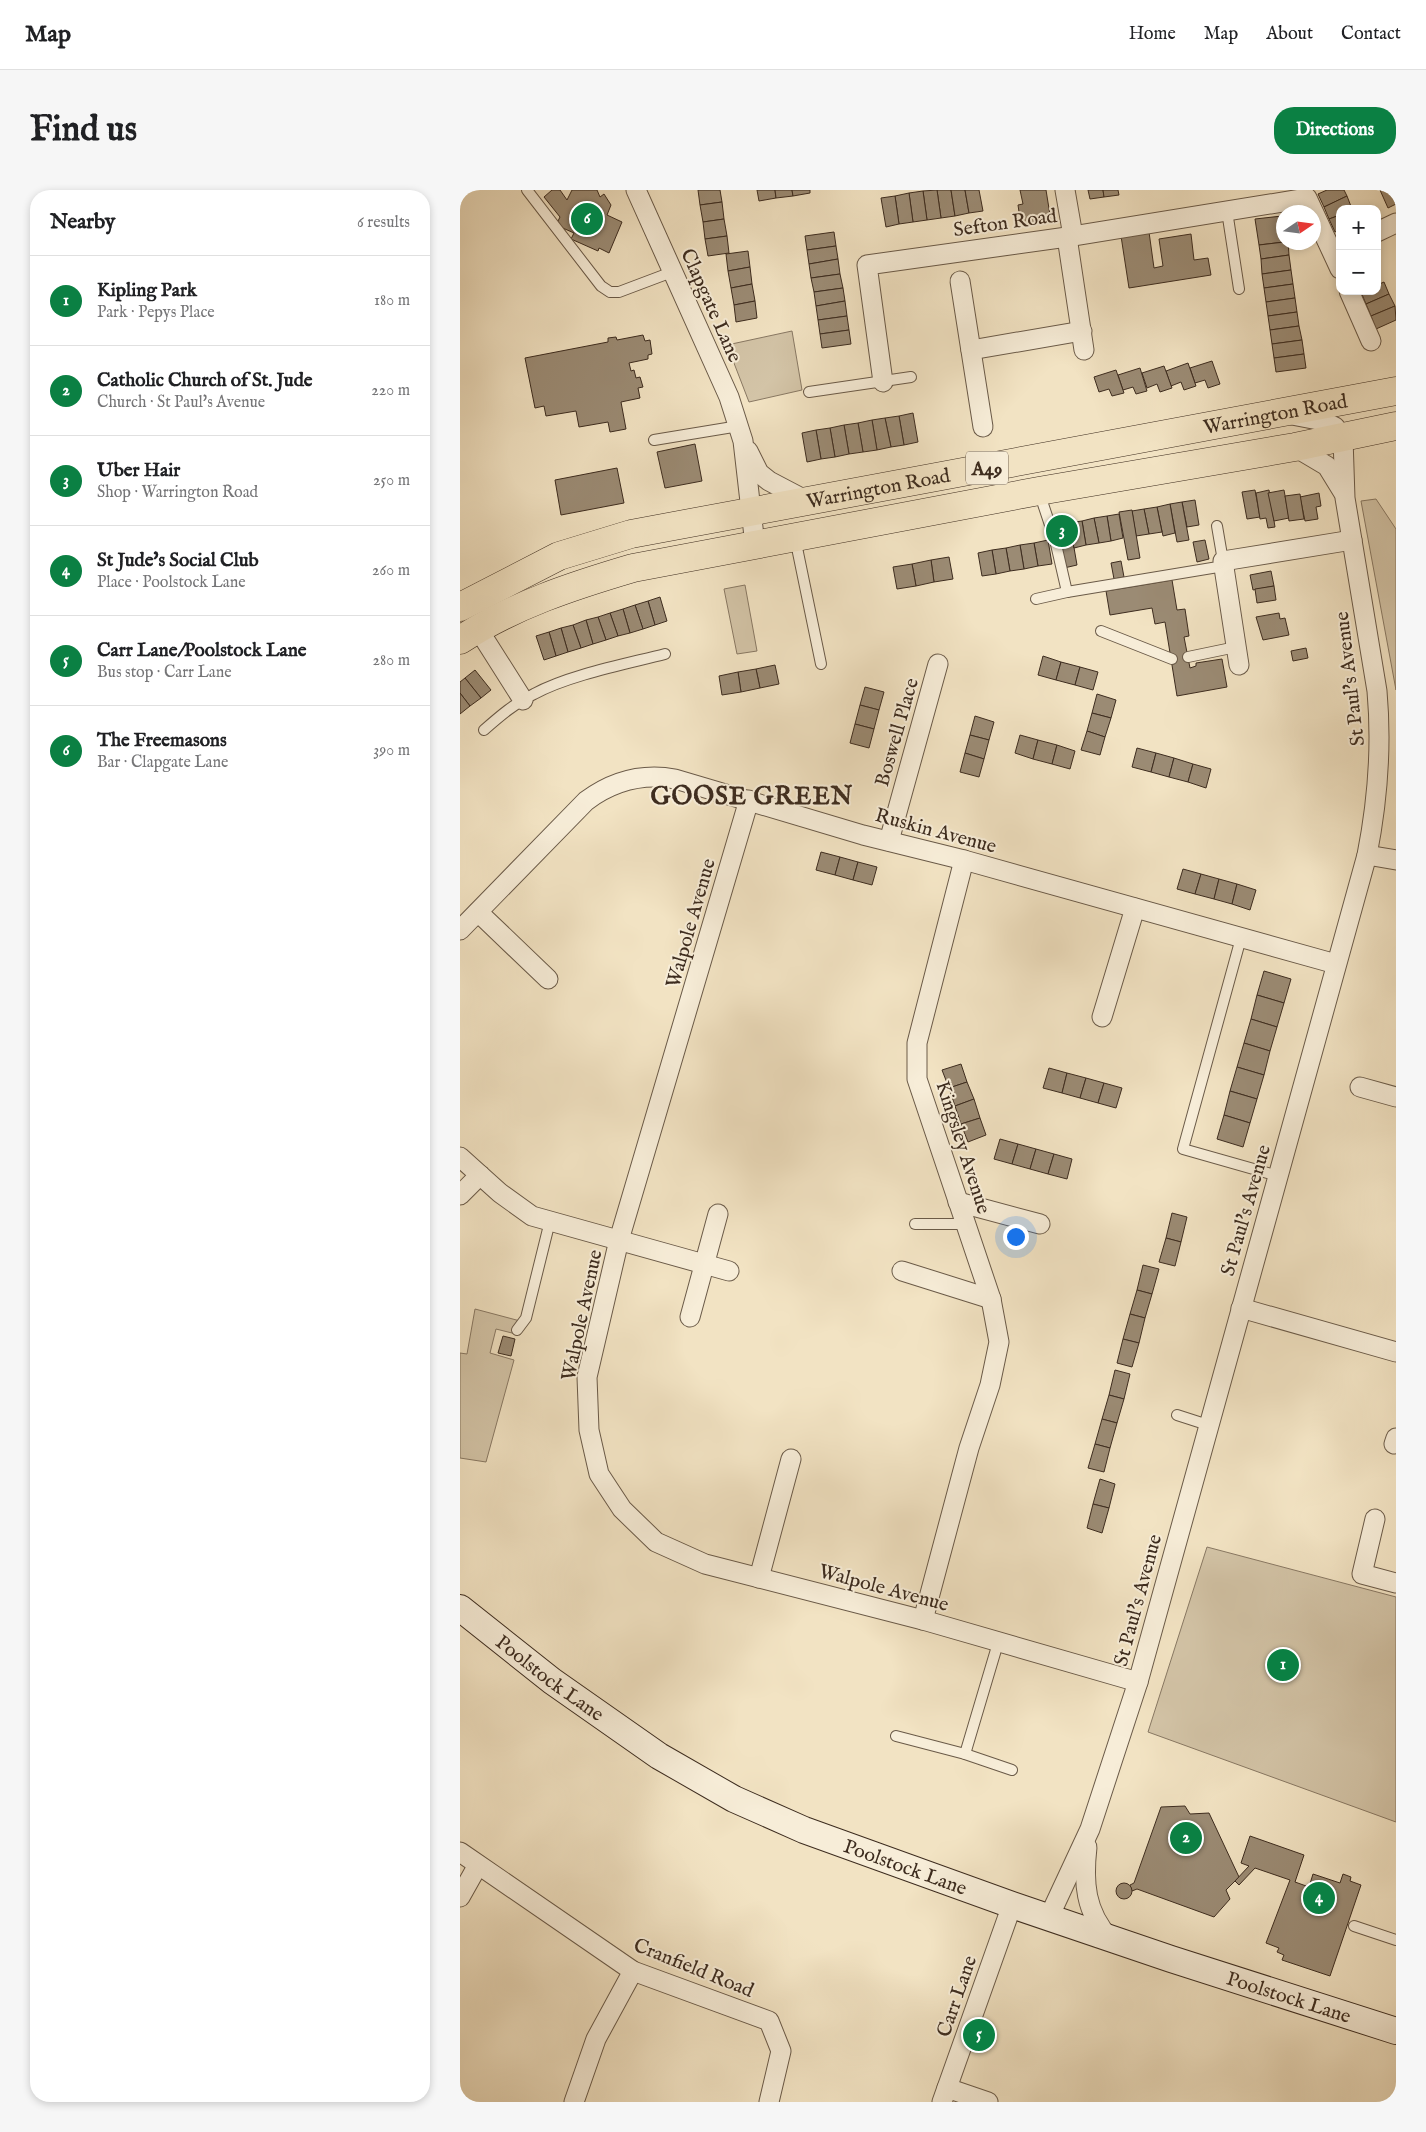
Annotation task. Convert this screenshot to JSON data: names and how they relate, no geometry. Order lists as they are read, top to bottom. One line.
{"streets":{"highway":["Warrington Road","A49"],"main road":["Poolstock Lane"],"street":["Sefton Road","Clapgate Lane","St Paul's Avenue","Boswell Place","Ruskin Avenue","Walpole Avenue","Kingsley Avenue","Cranfield Road","Carr Lane"]},"crossings":[["Clapgate Lane","Warrington Road"],["Warrington Road","St Paul's Avenue"],["St Paul's Avenue","Ruskin Avenue"],["St Paul's Avenue","Walpole Avenue"],["St Paul's Avenue","Poolstock Lane"],["Boswell Place","Ruskin Avenue"],["Ruskin Avenue","Walpole Avenue"],["Ruskin Avenue","Kingsley Avenue"],["Walpole Avenue","Kingsley Avenue"],["Poolstock Lane","Carr Lane"]],"districts":["GOOSE GREEN"],"north":"right","page":{"header":"Map","nav":["Home","Map","About","Contact"],"buttons":"Directions","title":"Find us","heading":["Nearby","6 results"],"pins":["6","3","1","2","4","5"],"map_buttons":["+","−"],"list":[{"mark":"1","name":"Kipling Park","note":"Park · Pepys Place","value":"180 m"},{"mark":"2","name":"Catholic Church of St. Jude","note":"Church · St Paul's Avenue","value":"220 m"},{"mark":"3","name":"Uber Hair","note":"Shop · Warrington Road","value":"250 m"},{"mark":"4","name":"St Jude's Social Club","note":"Place · Poolstock Lane","value":"260 m"},{"mark":"5","name":"Carr Lane/Poolstock Lane","note":"Bus stop · Carr Lane","value":"280 m"},{"mark":"6","name":"The Freemasons","note":"Bar · Clapgate Lane","value":"390 m"}]}}
